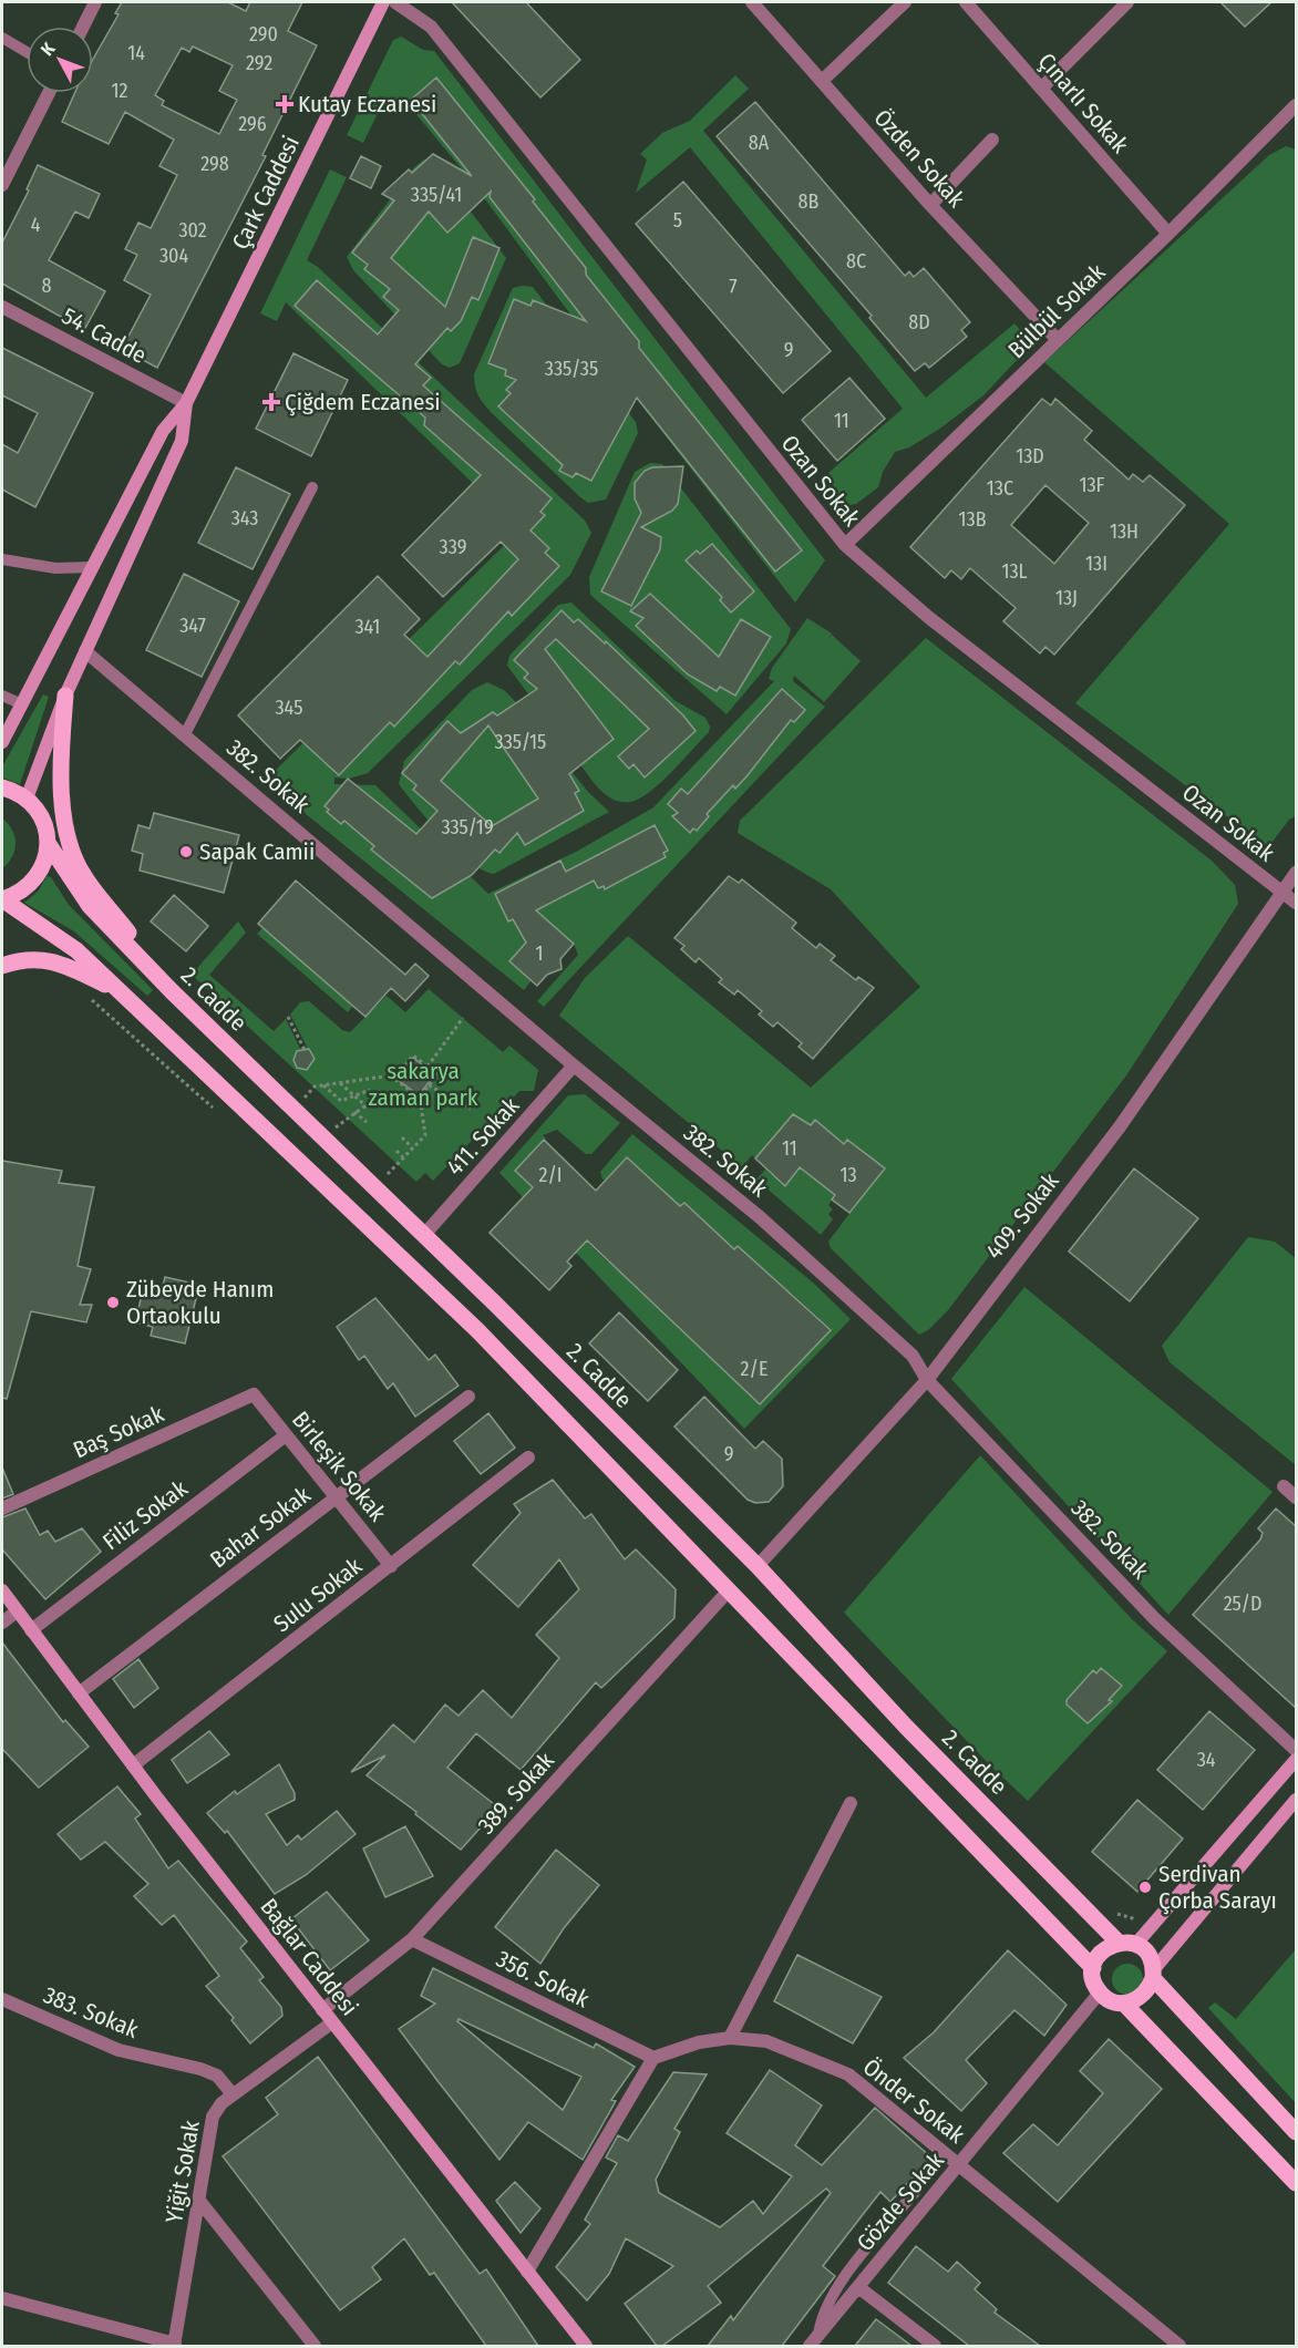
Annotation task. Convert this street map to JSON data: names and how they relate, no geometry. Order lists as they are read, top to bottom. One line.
{"streets":{"main road":["Çark Caddesi","2. Cadde","Bağlar Caddesi"],"street":["Çınarlı Sokak","Özden Sokak","Bülbül Sokak","54. Cadde","Ozan Sokak","382. Sokak","411. Sokak","409. Sokak","Baş Sokak","Birleşik Sokak","Filiz Sokak","Bahar Sokak","Sulu Sokak","389. Sokak","356. Sokak","383. Sokak","Önder Sokak","Yiğit Sokak","Gözde Sokak"]},"crossings":[["Çınarlı Sokak","Bülbül Sokak"],["Özden Sokak","Bülbül Sokak"],["Çark Caddesi","54. Cadde"],["Çark Caddesi","382. Sokak"],["Çark Caddesi","2. Cadde"],["Bülbül Sokak","Ozan Sokak"],["Ozan Sokak","409. Sokak"],["382. Sokak","411. Sokak"],["382. Sokak","409. Sokak"],["2. Cadde","411. Sokak"],["2. Cadde","409. Sokak"],["2. Cadde","Gözde Sokak"],["Baş Sokak","Birleşik Sokak"],["Birleşik Sokak","Filiz Sokak"],["Birleşik Sokak","Bahar Sokak"],["Birleşik Sokak","Sulu Sokak"],["Filiz Sokak","Bağlar Caddesi"],["Bahar Sokak","Bağlar Caddesi"],["Sulu Sokak","Bağlar Caddesi"],["389. Sokak","Bağlar Caddesi"],["389. Sokak","356. Sokak"],["Bağlar Caddesi","Yiğit Sokak"],["356. Sokak","Önder Sokak"],["383. Sokak","Yiğit Sokak"],["Önder Sokak","Gözde Sokak"]],"parks":["sakarya zaman park"],"places":{"health":["Kutay Eczanesi","Çiğdem Eczanesi"],"other":["Sapak Camii","Zübeyde Hanım Ortaokulu","Serdivan Çorba Sarayı"]},"house_numbers":["290","14","292","12","296","8A","298","335/41","8B","5","4","302","304","8C","8","7","8D","9","335/35","11","13D","13F","13C","343","13B","13H","339","13I","13L","13J","347","341","345","335/15","335/19","1","11","2/I","13","2/E","9","25/D","34"],"north":"top left"}
